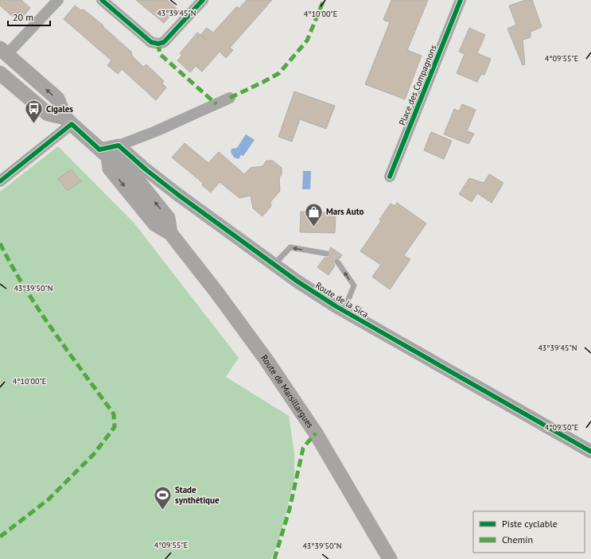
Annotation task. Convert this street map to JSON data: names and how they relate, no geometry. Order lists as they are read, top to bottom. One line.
{"streets":{"main road":["Route de Marsillargues"],"street":["Place des Compagnons","Route de la Sica"]},"places":{"bus stop":["Cigales"],"shop":["Mars Auto"],"sports":["Stade synthétique"]},"legend":["Piste cyclable","Chemin"],"scale_bar":"20 m","coordinates":["43°39'45\"N","4°10'00\"E","4°09'55\"E","43°39'50\"N","4°09'50\"E"]}
